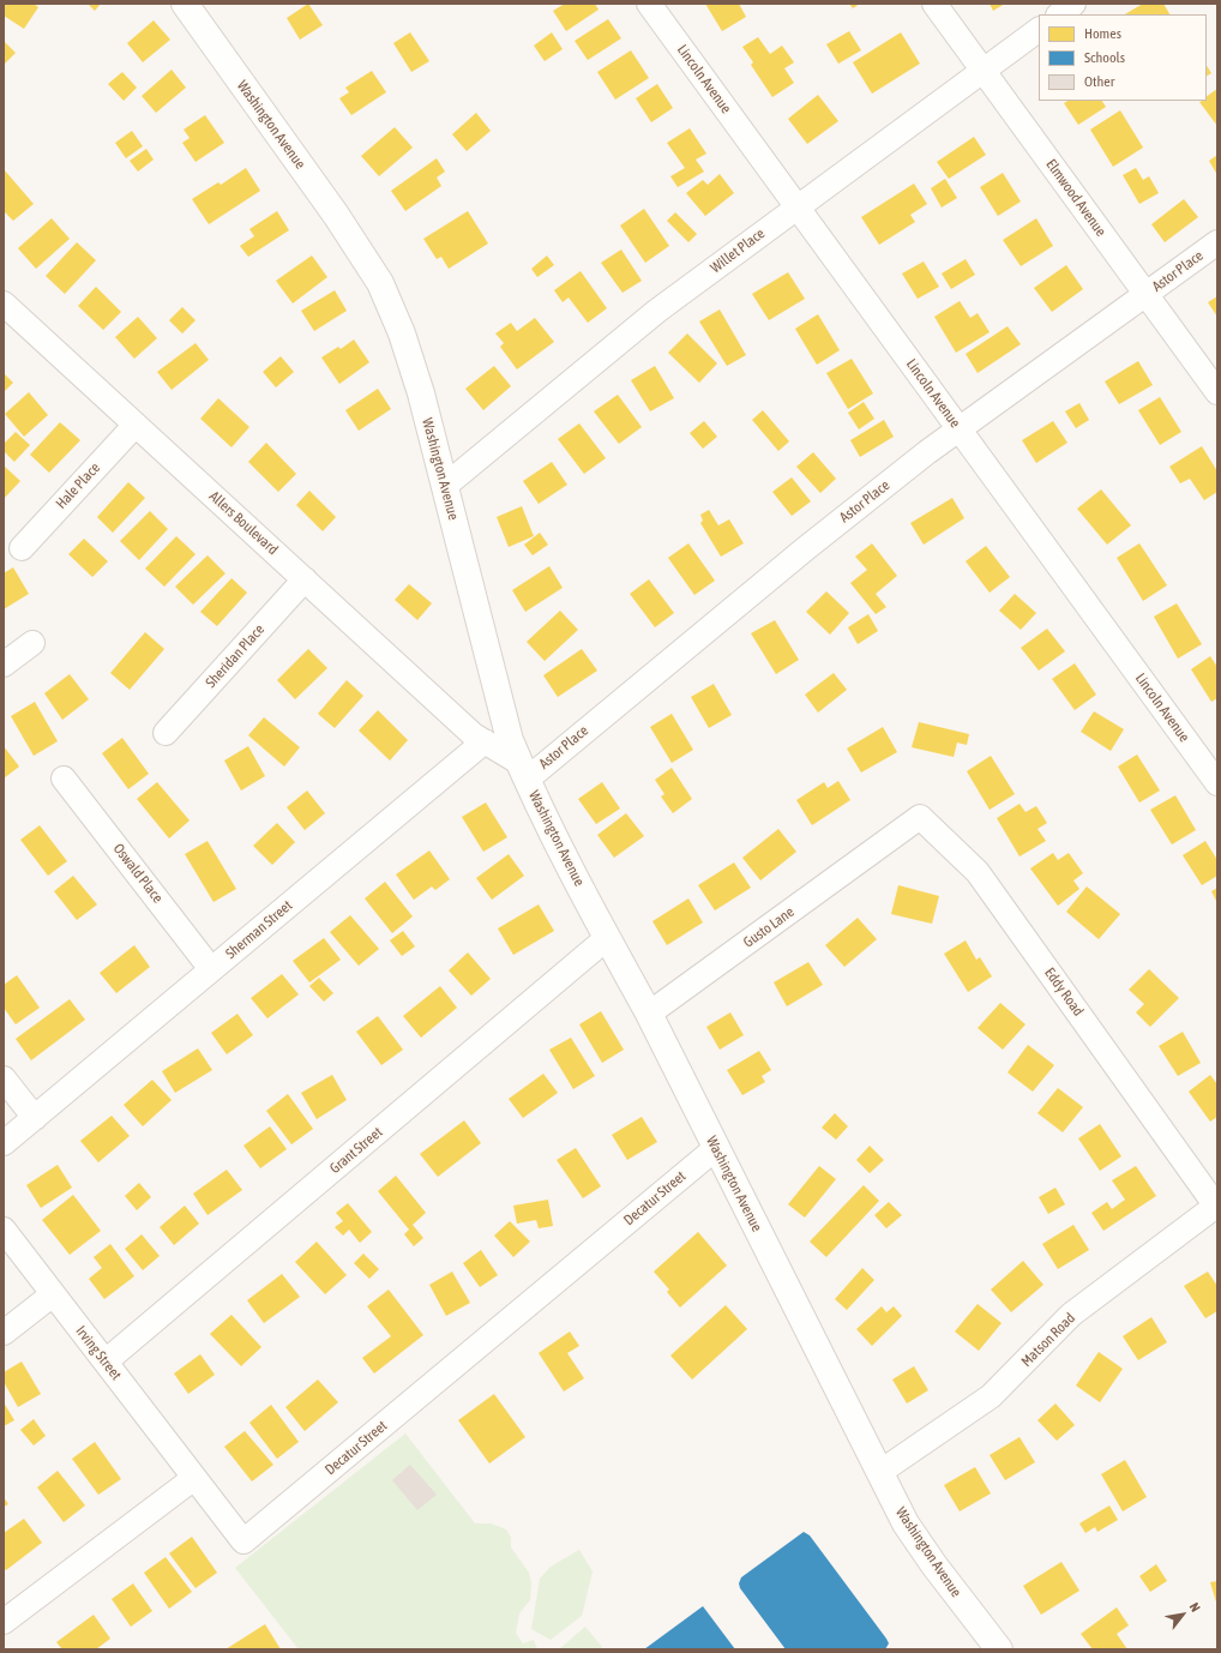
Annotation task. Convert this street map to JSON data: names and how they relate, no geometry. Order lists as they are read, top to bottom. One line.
{"streets":{"street":["Lincoln Avenue","Washington Avenue","Elmwood Avenue","Willet Place","Astor Place","Hale Place","Allers Boulevard","Sheridan Place","Oswald Place","Gusto Lane","Sherman Street","Eddy Road","Grant Street","Decatur Street","Matson Road","Irving Street"]},"crossings":[["Lincoln Avenue","Willet Place"],["Lincoln Avenue","Astor Place"],["Washington Avenue","Willet Place"],["Washington Avenue","Astor Place"],["Washington Avenue","Gusto Lane"],["Washington Avenue","Grant Street"],["Washington Avenue","Decatur Street"],["Washington Avenue","Matson Road"],["Elmwood Avenue","Willet Place"],["Elmwood Avenue","Astor Place"],["Hale Place","Allers Boulevard"],["Allers Boulevard","Sheridan Place"],["Allers Boulevard","Sherman Street"],["Oswald Place","Sherman Street"],["Gusto Lane","Eddy Road"],["Eddy Road","Matson Road"],["Grant Street","Irving Street"],["Decatur Street","Irving Street"]],"legend":["Homes","Schools","Other"],"north":"top right"}
